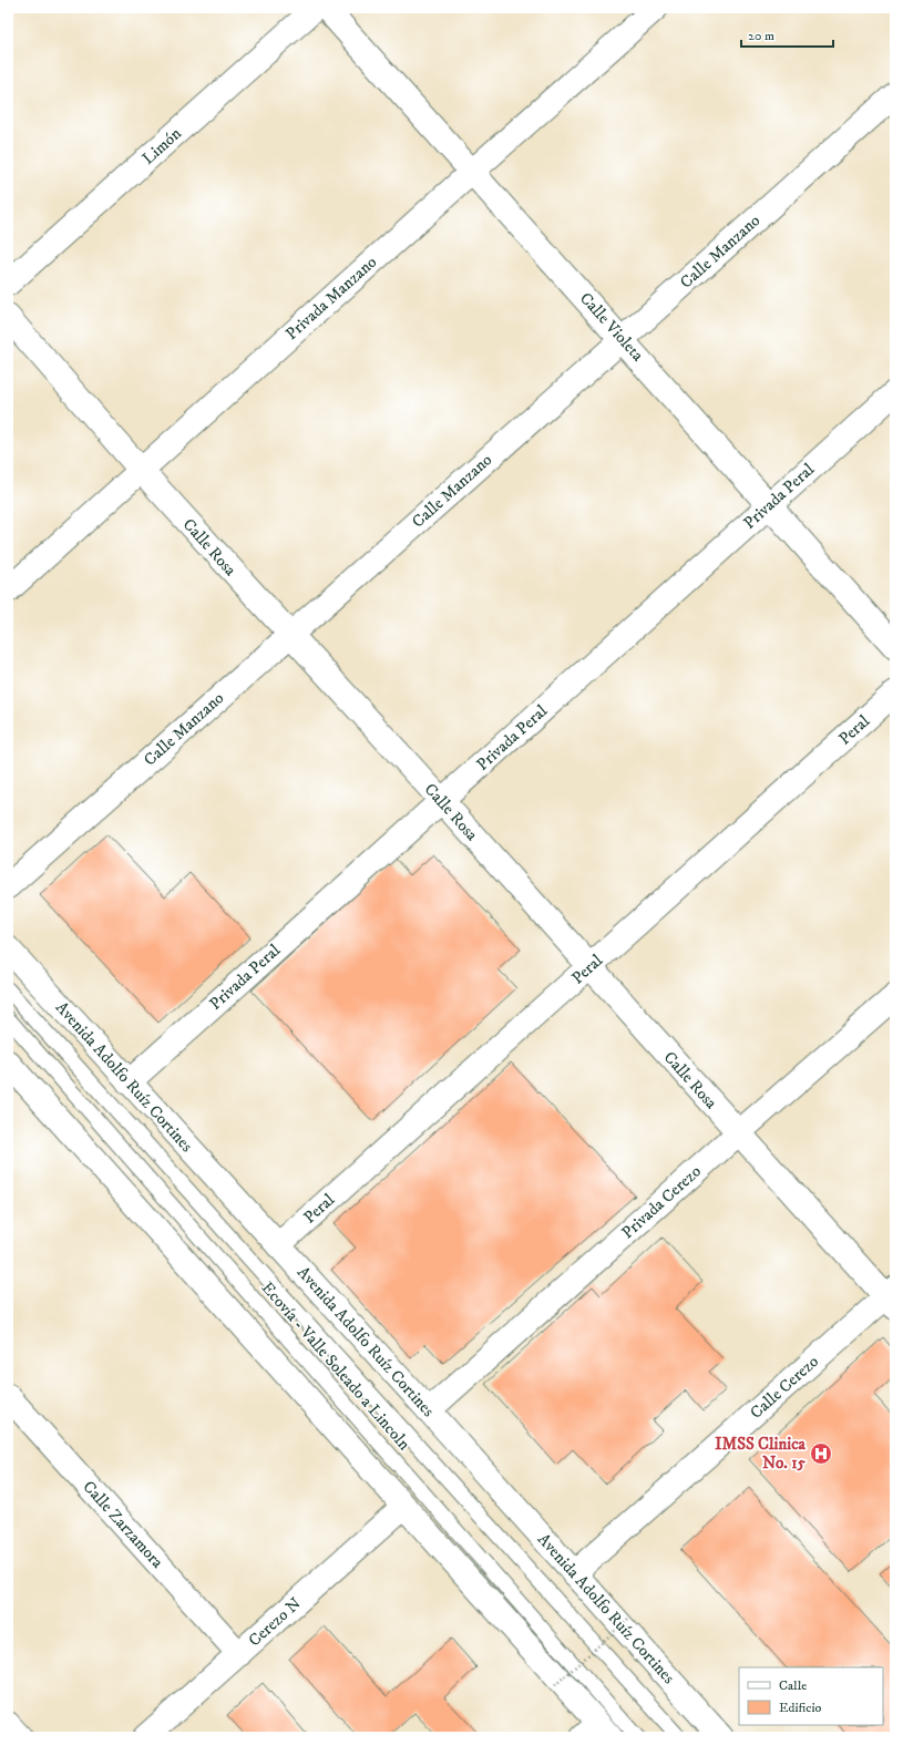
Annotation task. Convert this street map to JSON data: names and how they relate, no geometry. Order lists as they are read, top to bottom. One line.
{"streets":{"street":["Limón","Calle Manzano","Privada Manzano","Calle Violeta","Privada Peral","Calle Rosa","Peral","Avenida Adolfo Ruíz Cortines","Privada Cerezo","Calle Cerezo","Calle Zarzamora","Cerezo N"],"lane":["Ecovía - Valle Soleado a Lincoln"]},"crossings":[["Calle Manzano","Calle Violeta"],["Calle Manzano","Calle Rosa"],["Privada Manzano","Calle Violeta"],["Privada Manzano","Calle Rosa"],["Calle Violeta","Privada Peral"],["Privada Peral","Calle Rosa"],["Privada Peral","Avenida Adolfo Ruíz Cortines"],["Calle Rosa","Peral"],["Calle Rosa","Privada Cerezo"],["Calle Rosa","Calle Cerezo"],["Peral","Avenida Adolfo Ruíz Cortines"],["Avenida Adolfo Ruíz Cortines","Privada Cerezo"],["Avenida Adolfo Ruíz Cortines","Calle Cerezo"],["Calle Zarzamora","Cerezo N"]],"places":{"hospital":["IMSS Clinica No. 15"]},"legend":["Calle","Edificio"],"scale_bar":"20 m"}
